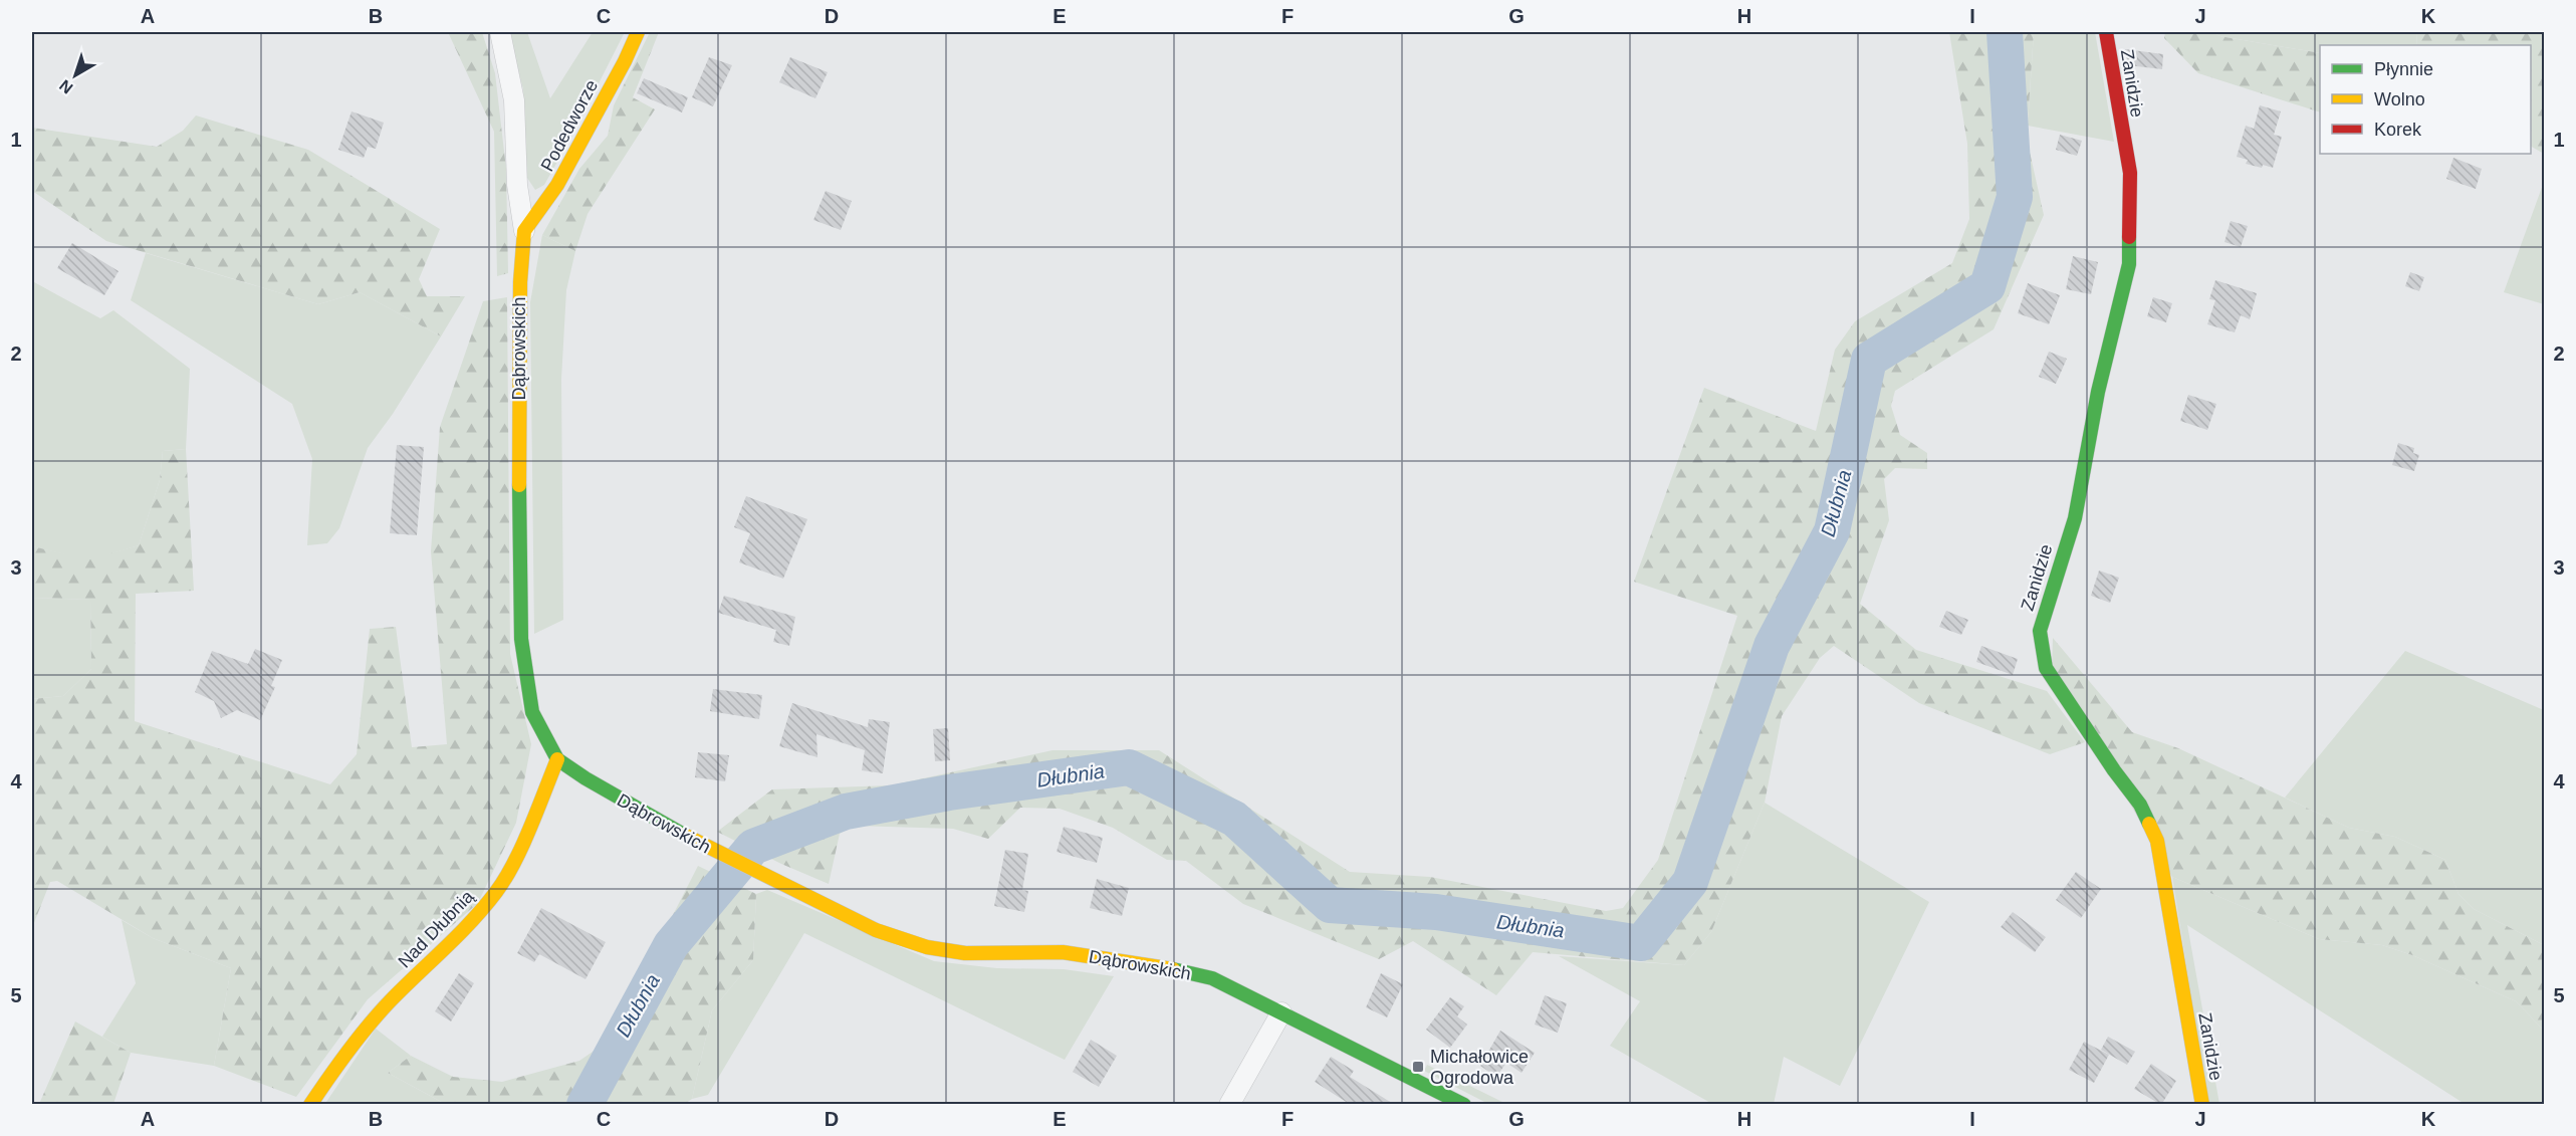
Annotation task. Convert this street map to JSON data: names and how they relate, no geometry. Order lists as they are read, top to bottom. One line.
{"streets":{"street":["Zanidzie","Podedworze","Dąbrowskich","Nad Dłubnią"]},"crossings":[["Podedworze","Dąbrowskich"],["Dąbrowskich","Nad Dłubnią"]],"water":["Dłubnia"],"places":{"transit":["Michałowice Ogrodowa"]},"legend":["Płynnie","Wolno","Korek"],"north":"bottom left","grid":{"columns":["A","B","C","D","E","F","G","H","I","J","K"],"rows":["1","2","3","4","5"]}}
